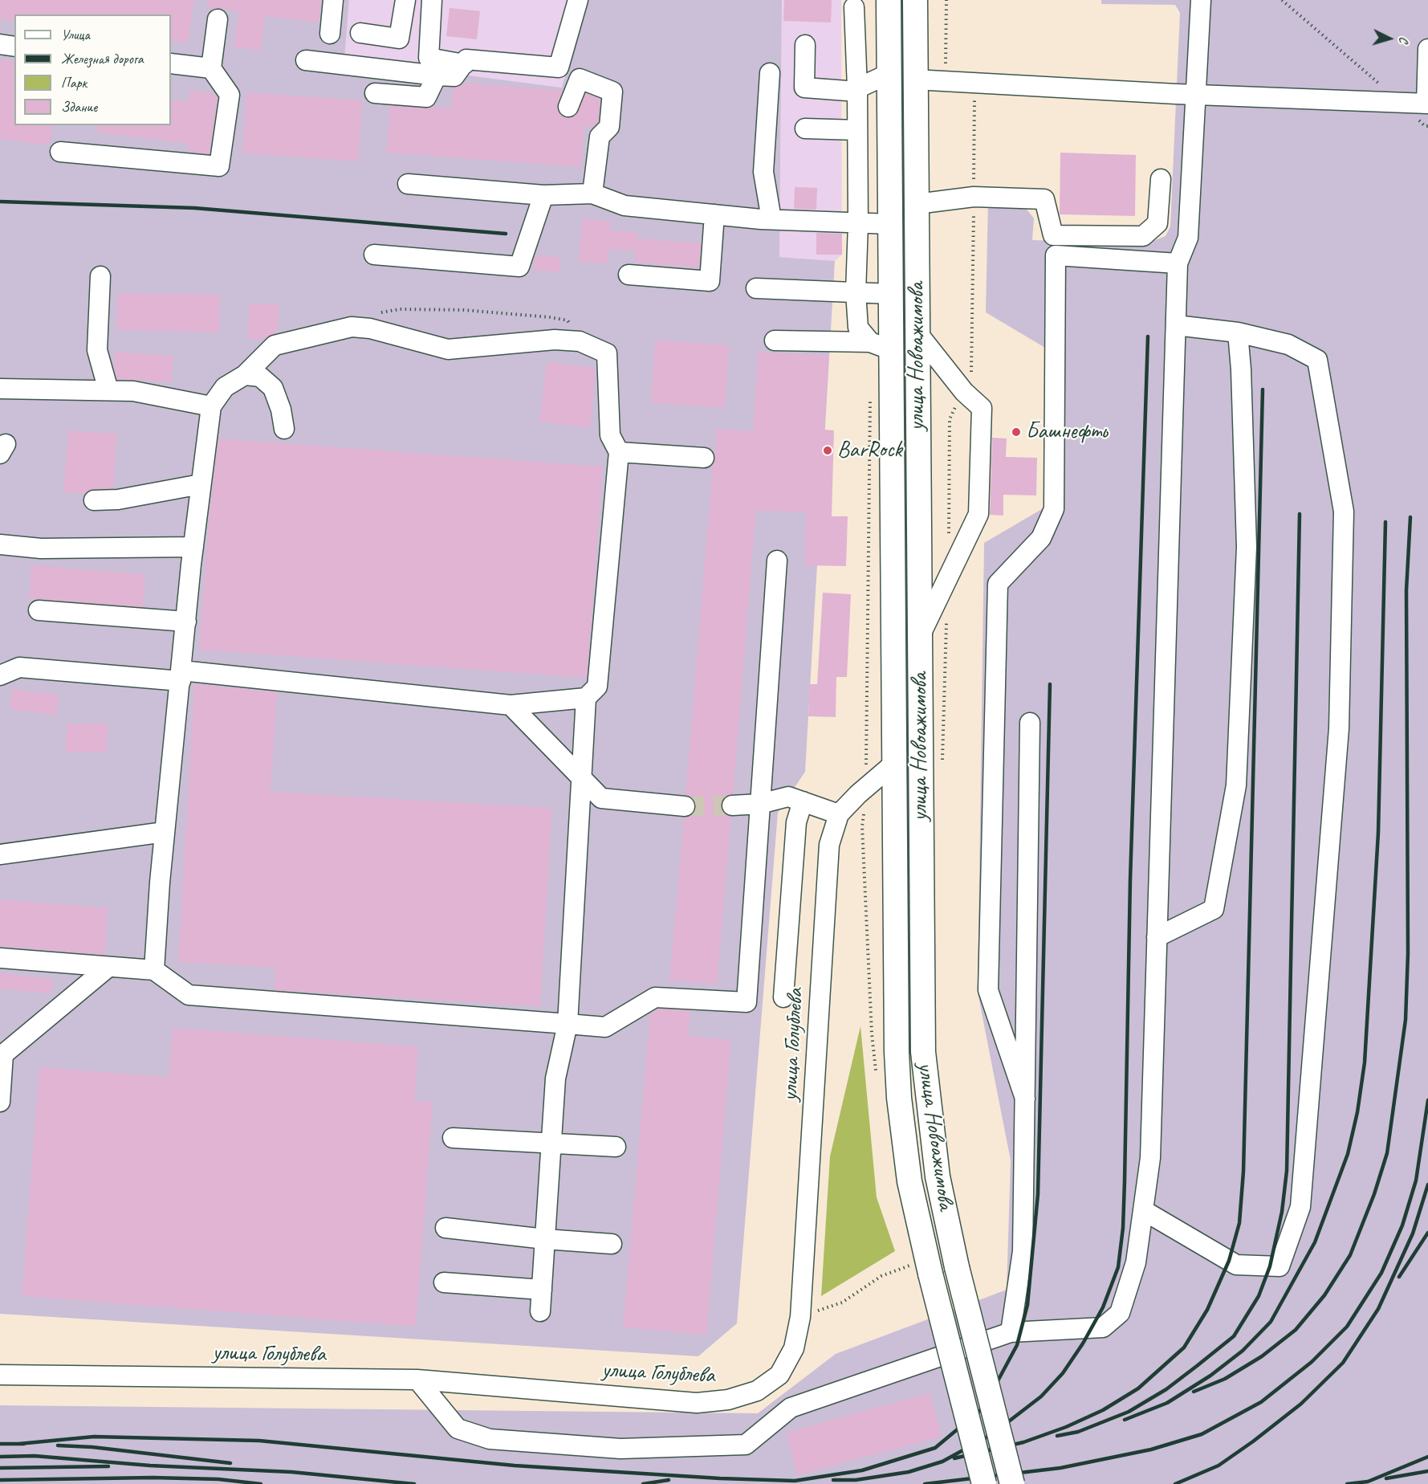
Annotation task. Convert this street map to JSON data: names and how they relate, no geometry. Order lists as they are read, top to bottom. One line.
{"streets":{"main road":["улица Новоажимова"],"street":["улица Голублева"]},"crossings":[["улица Новоажимова","улица Голублева"]],"places":["Башнефть","BarRock"],"legend":["Улица","Железная дорога","Парк","Здание"],"north":"right"}
